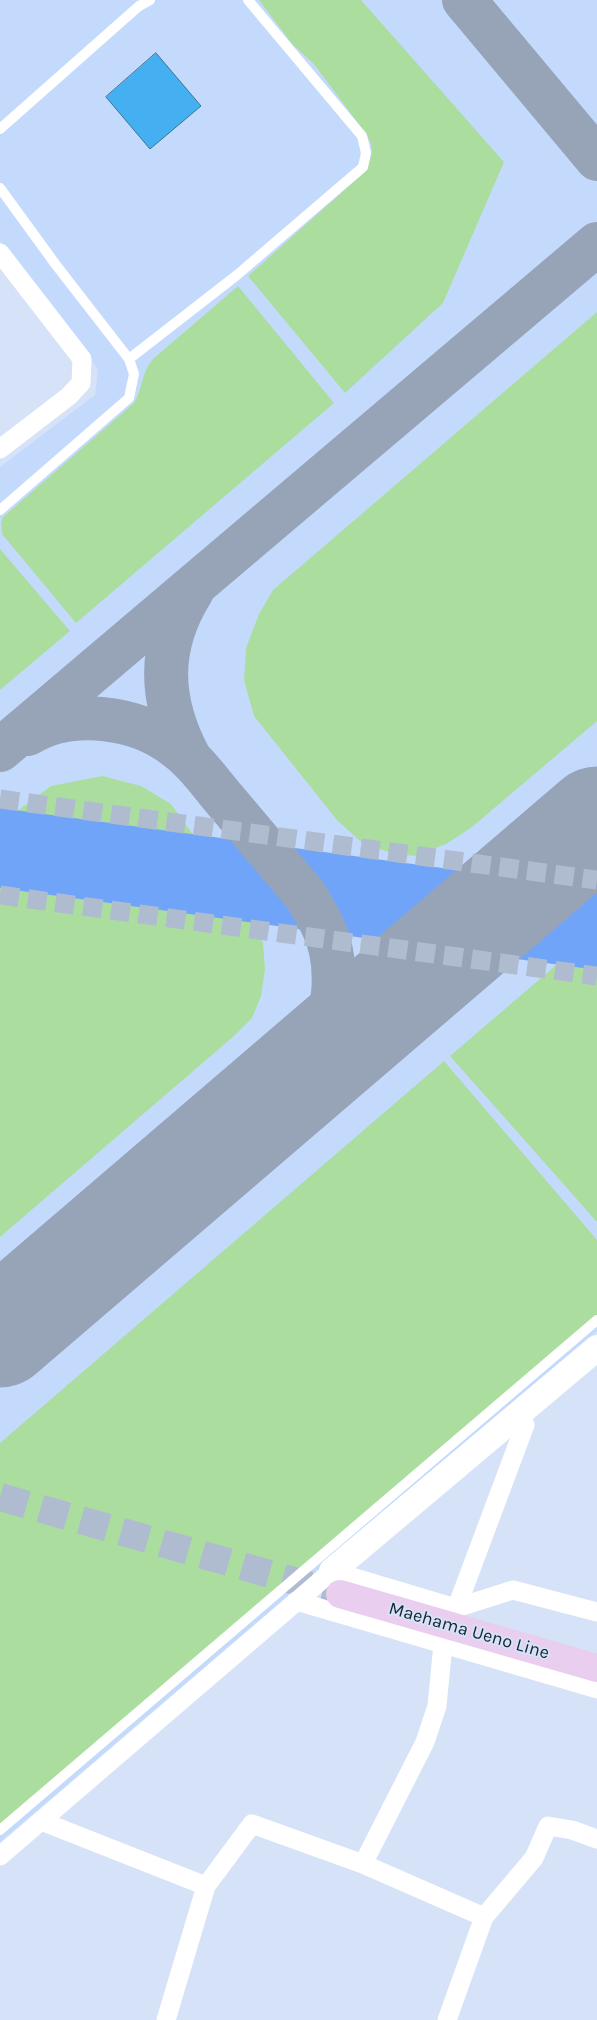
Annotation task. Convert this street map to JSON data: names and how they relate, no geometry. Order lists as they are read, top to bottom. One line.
{"streets":{"main road":["Maehama Ueno Line"]}}
